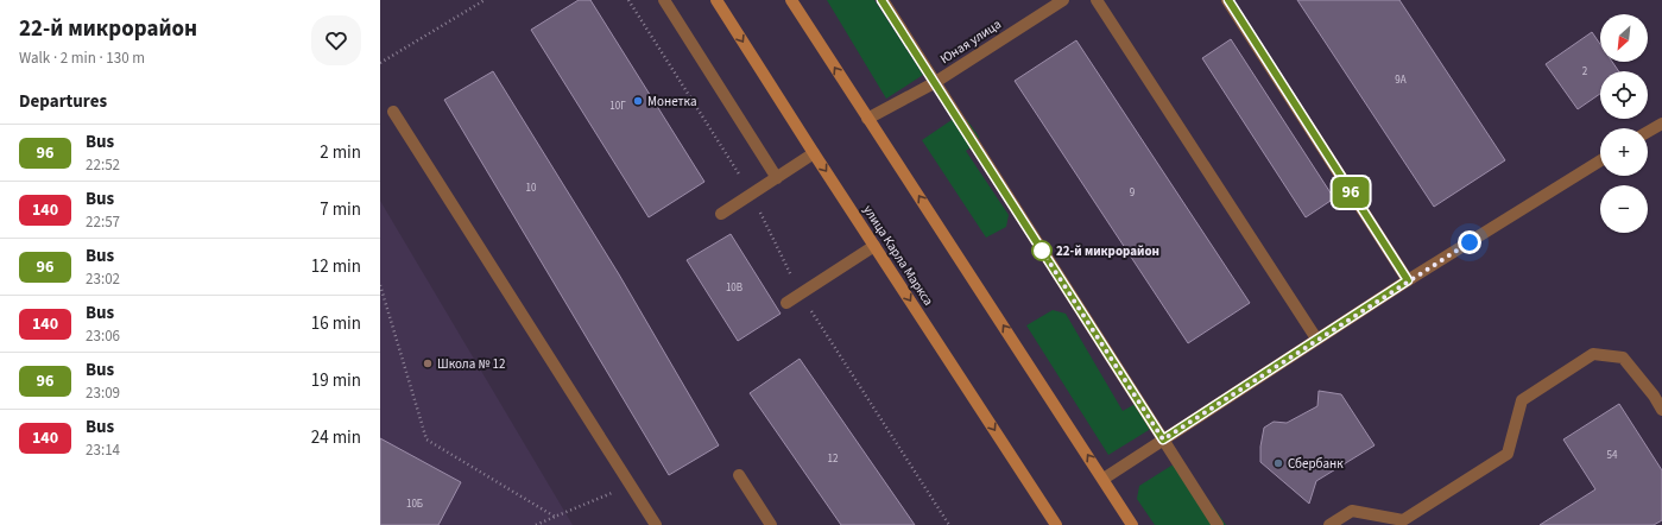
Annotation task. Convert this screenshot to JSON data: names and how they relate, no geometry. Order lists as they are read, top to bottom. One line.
{"streets":{"main road":["улица Карла Маркса"],"street":["Юная улица"]},"places":["Монетка","22-й микрорайон","Школа № 12","Сбербанк"],"lines":["bus line 96"],"house_numbers":["2","9А","10Г","10","9","10В","54","12","10Б"],"north":"bottom left","page":{"heading":[["22-й микрорайон","Walk · 2 min · 130 m"],"Departures"],"on_map":"96","map_buttons":["+","−"],"list":[{"mark":"96","name":"Bus","note":"22:52","value":"2 min"},{"mark":"140","name":"Bus","note":"22:57","value":"7 min"},{"mark":"96","name":"Bus","note":"23:02","value":"12 min"},{"mark":"140","name":"Bus","note":"23:06","value":"16 min"},{"mark":"96","name":"Bus","note":"23:09","value":"19 min"},{"mark":"140","name":"Bus","note":"23:14","value":"24 min"}]}}
